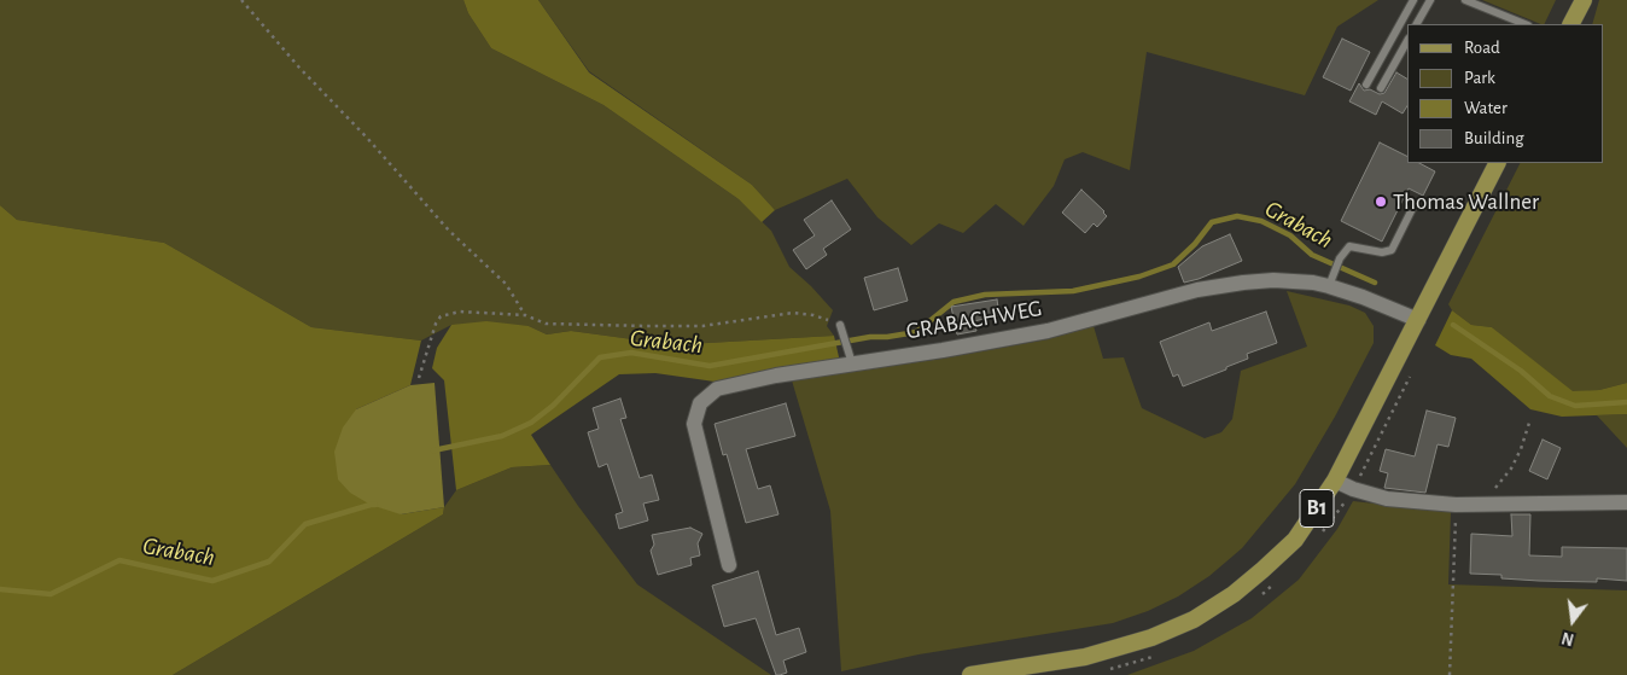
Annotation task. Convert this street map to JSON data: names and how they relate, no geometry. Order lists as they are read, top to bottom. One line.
{"streets":{"main road":["B1"],"street":["GRABACHWEG"]},"crossings":[["GRABACHWEG","B1"]],"water":["Grabach"],"places":["Thomas Wallner"],"legend":["Road","Park","Water","Building"],"north":"bottom"}
